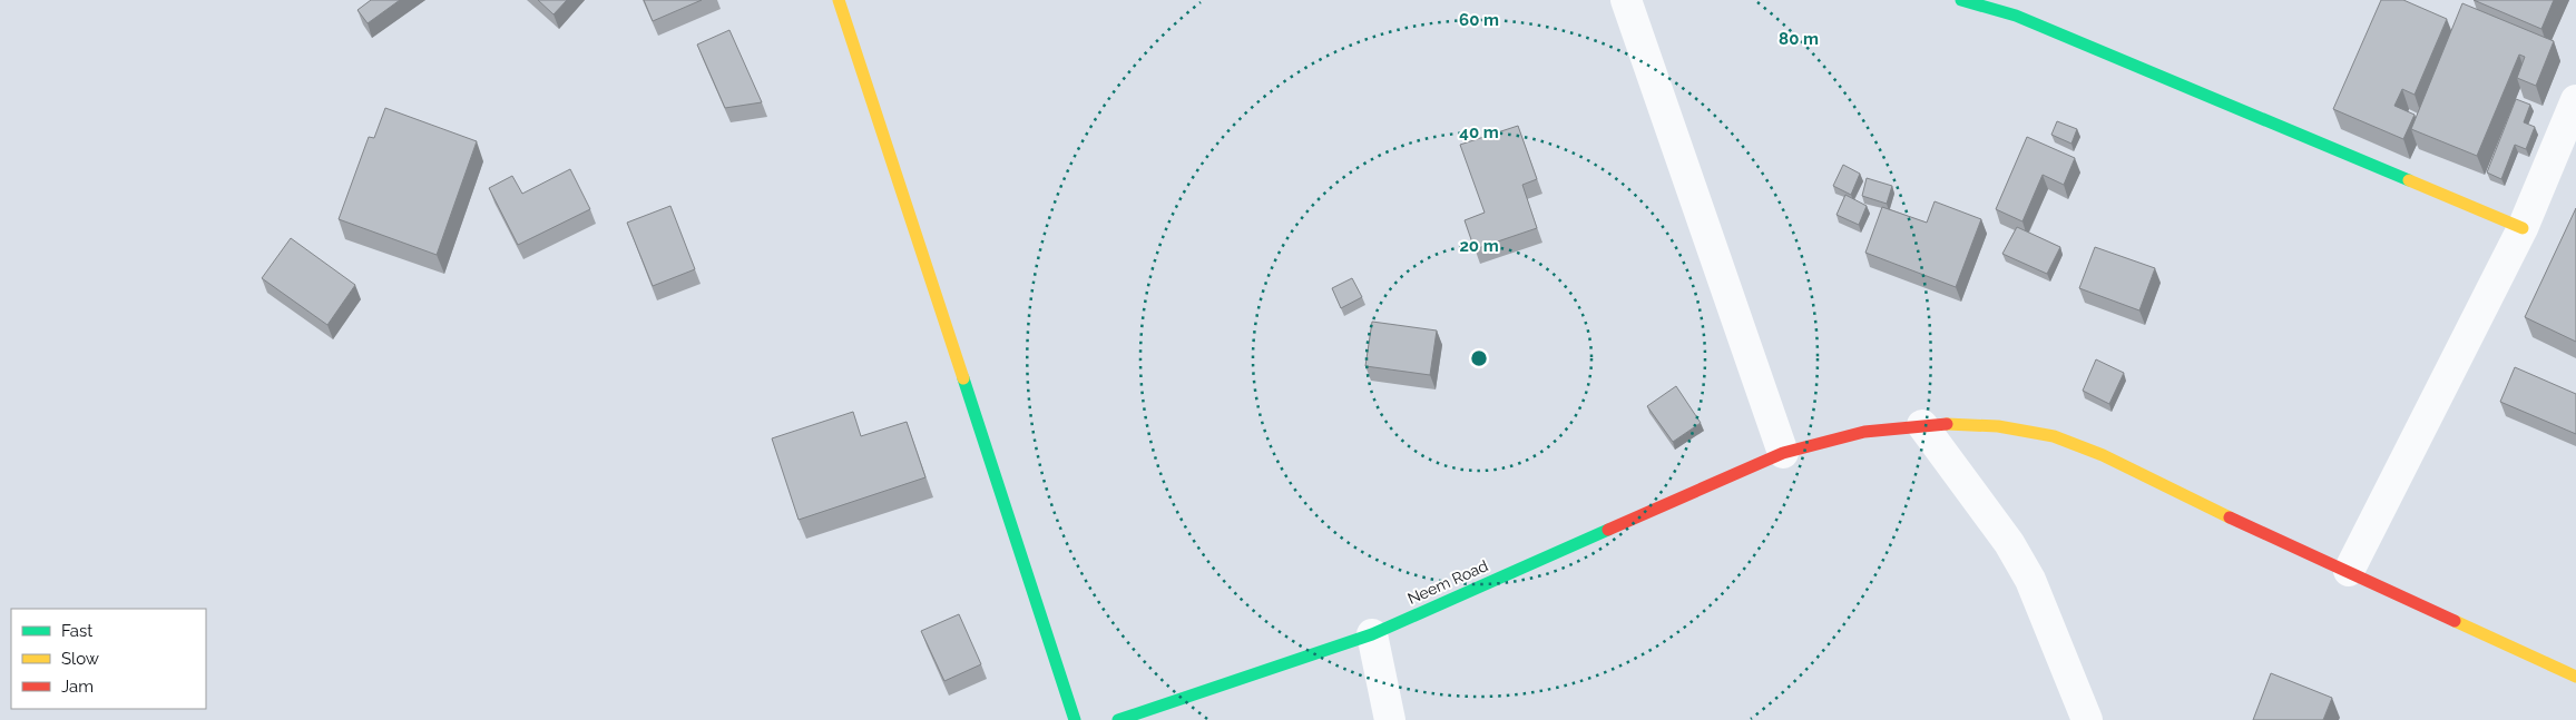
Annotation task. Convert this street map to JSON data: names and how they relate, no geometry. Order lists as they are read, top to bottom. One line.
{"streets":{"street":["Neem Road"]},"legend":["Fast","Slow","Jam"],"rings":["60 m","80 m","40 m","20 m"]}
